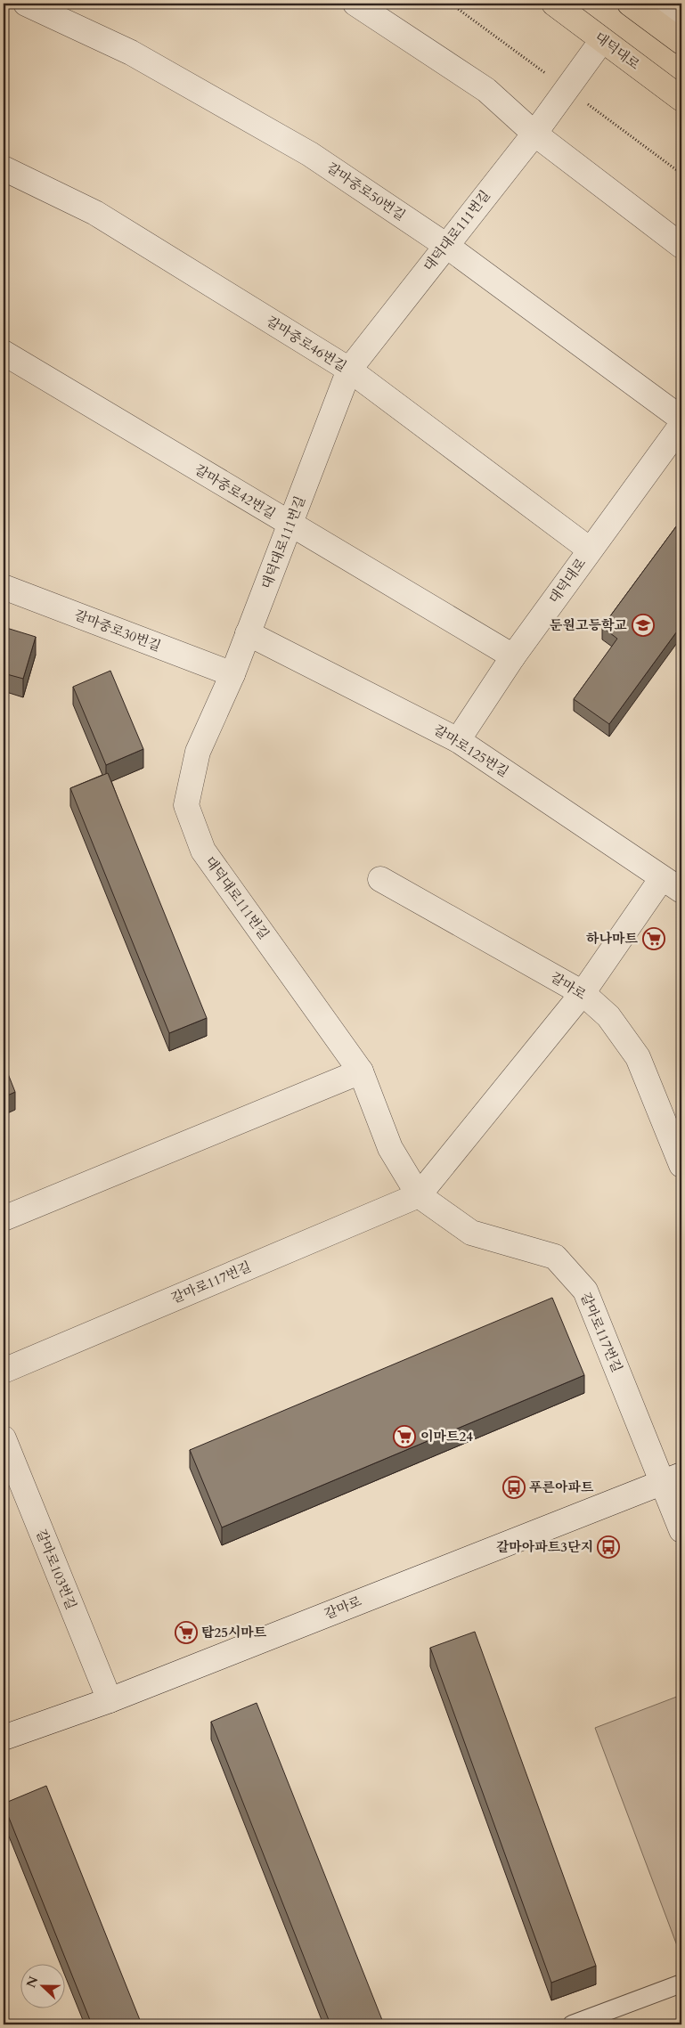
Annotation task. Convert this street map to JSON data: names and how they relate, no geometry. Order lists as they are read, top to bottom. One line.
{"streets":{"main road":["대덕대로"],"street":["갈마중로50번길","대덕대로111번길","갈마중로46번길","갈마중로42번길","갈마중로30번길","갈마로125번길","갈마로","갈마로117번길","갈마로103번길"]},"crossings":[["대덕대로","대덕대로111번길"],["대덕대로","갈마중로46번길"],["대덕대로","갈마중로42번길"],["대덕대로","갈마로125번길"],["갈마중로50번길","대덕대로111번길"],["대덕대로111번길","갈마중로46번길"],["대덕대로111번길","갈마중로42번길"],["대덕대로111번길","갈마중로30번길"],["대덕대로111번길","갈마로125번길"],["대덕대로111번길","갈마로117번길"],["갈마로125번길","갈마로117번길"],["갈마로","갈마로117번길"],["갈마로","갈마로103번길"]],"places":{"school or university":["둔원고등학교"],"supermarket":["하나마트","이마트24","탑25시마트"],"bus stop":["푸른아파트","갈마아파트3단지"]},"north":"left"}
